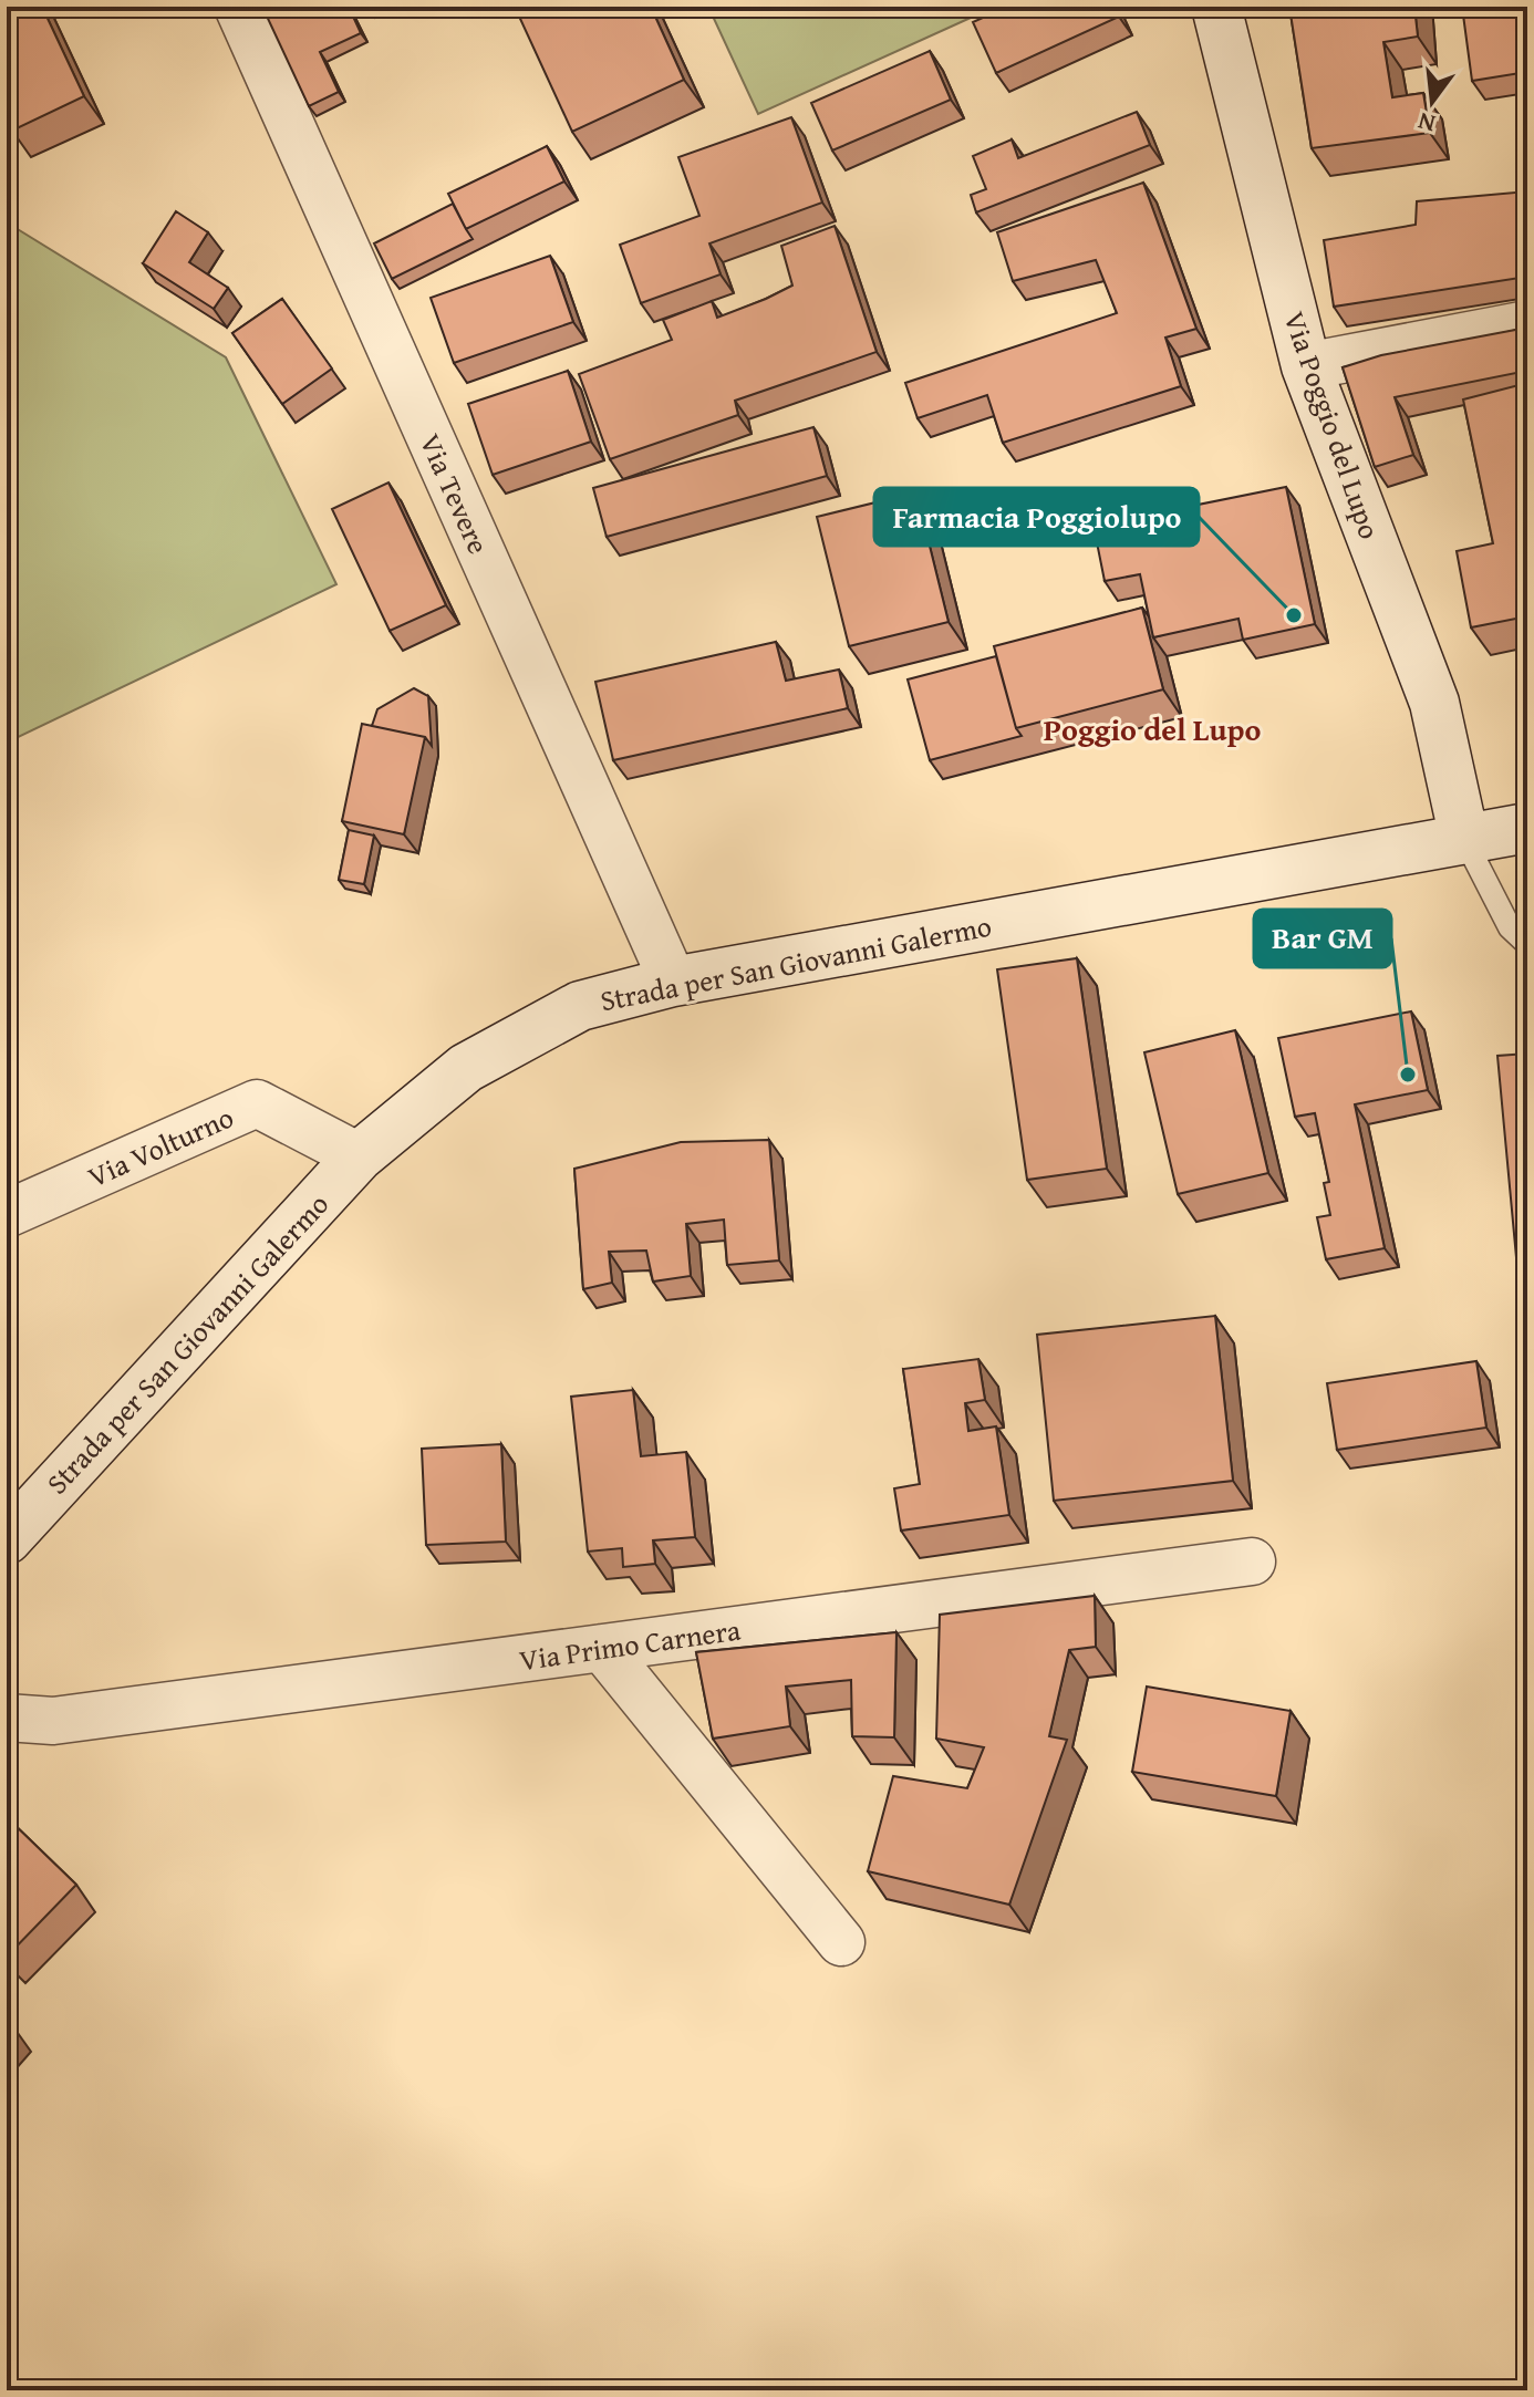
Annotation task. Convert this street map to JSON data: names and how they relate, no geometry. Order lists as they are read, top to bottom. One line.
{"streets":{"main road":["Via Poggio del Lupo","Strada per San Giovanni Galermo"],"street":["Via Tevere","Via Volturno","Via Primo Carnera"]},"crossings":[["Via Poggio del Lupo","Strada per San Giovanni Galermo"],["Via Tevere","Strada per San Giovanni Galermo"],["Strada per San Giovanni Galermo","Via Volturno"]],"districts":["Poggio del Lupo"],"places":["Farmacia Poggiolupo","Bar GM"],"north":"bottom"}
